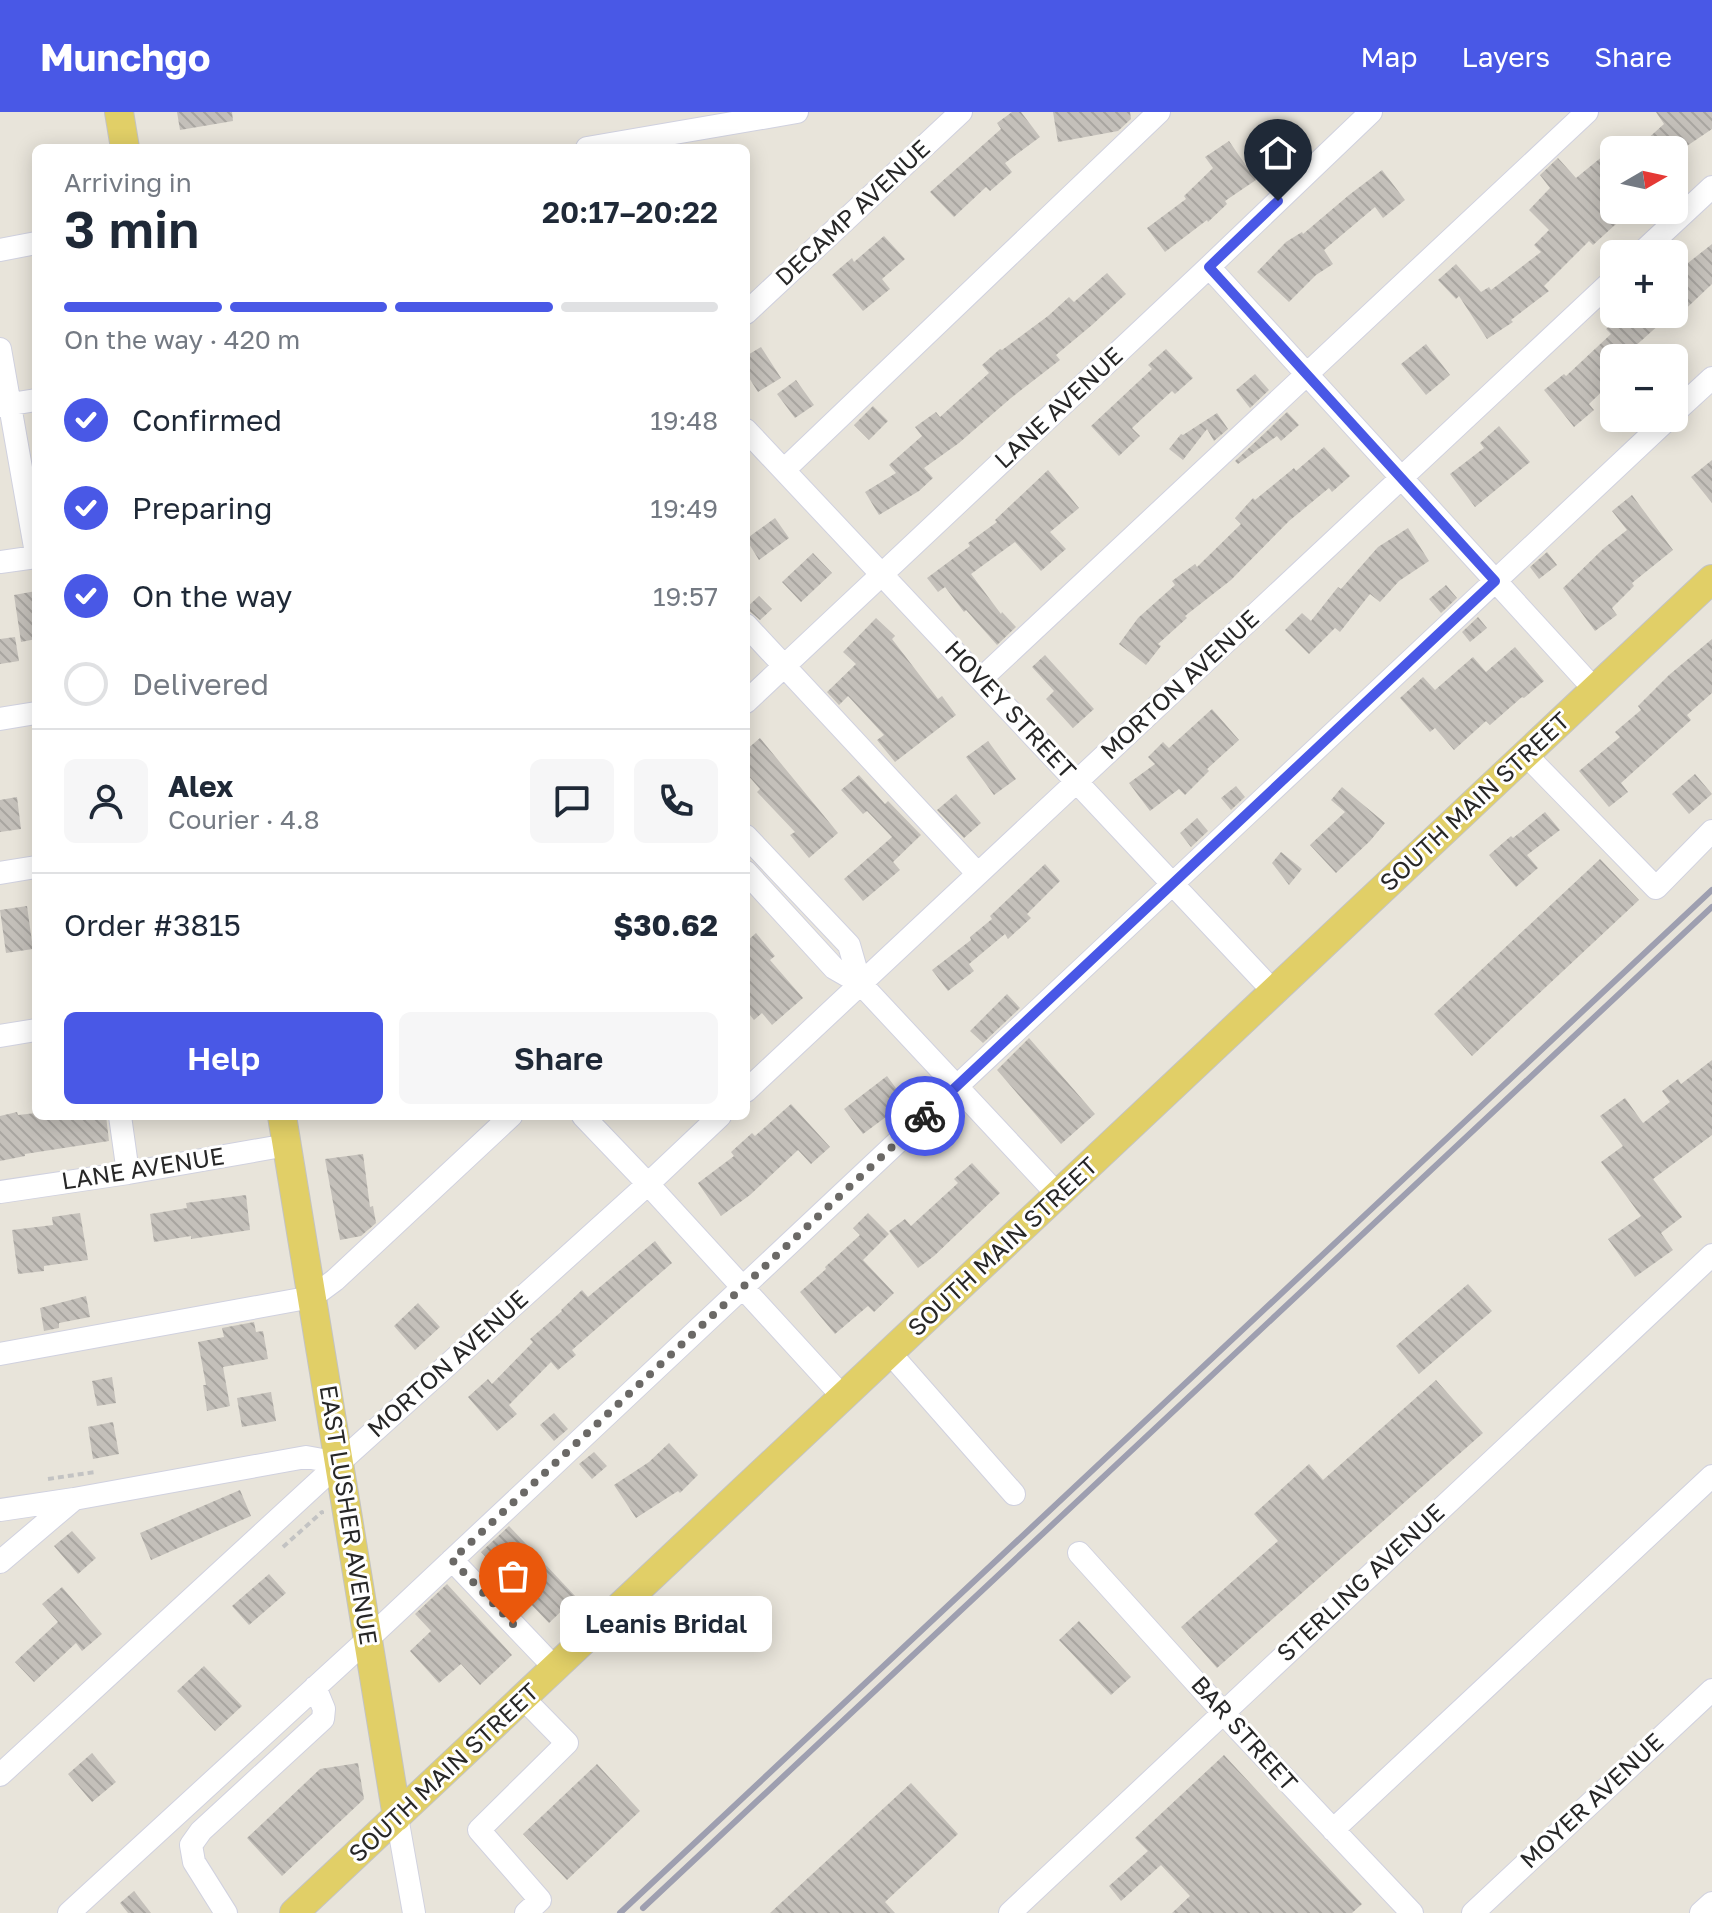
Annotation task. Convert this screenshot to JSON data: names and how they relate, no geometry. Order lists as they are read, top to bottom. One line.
{"streets":{"main road":["SOUTH MAIN STREET","EAST LUSHER AVENUE"],"street":["DECAMP AVENUE","LANE AVENUE","MORTON AVENUE","HOVEY STREET","STERLING AVENUE","BAR STREET","MOYER AVENUE"]},"crossings":[["LANE AVENUE","HOVEY STREET"],["LANE AVENUE","EAST LUSHER AVENUE"],["MORTON AVENUE","HOVEY STREET"],["MORTON AVENUE","EAST LUSHER AVENUE"],["HOVEY STREET","SOUTH MAIN STREET"],["SOUTH MAIN STREET","EAST LUSHER AVENUE"],["STERLING AVENUE","BAR STREET"]],"places":["Leanis Bridal"],"north":"right","page":{"header":"Munchgo","nav":["Map","Layers","Share"],"map_buttons":["+","−"],"heading":["3 min","Arriving in","20:17–20:22"],"panel":["Alex","Courier · 4.8","Order #3815","$30.62"],"bar":"On the way · 420 m","list":[["Confirmed","19:48"],["Preparing","19:49"],["On the way","19:57"],"Delivered"],"buttons":["Help","Share"],"bubble":"Leanis Bridal"}}
